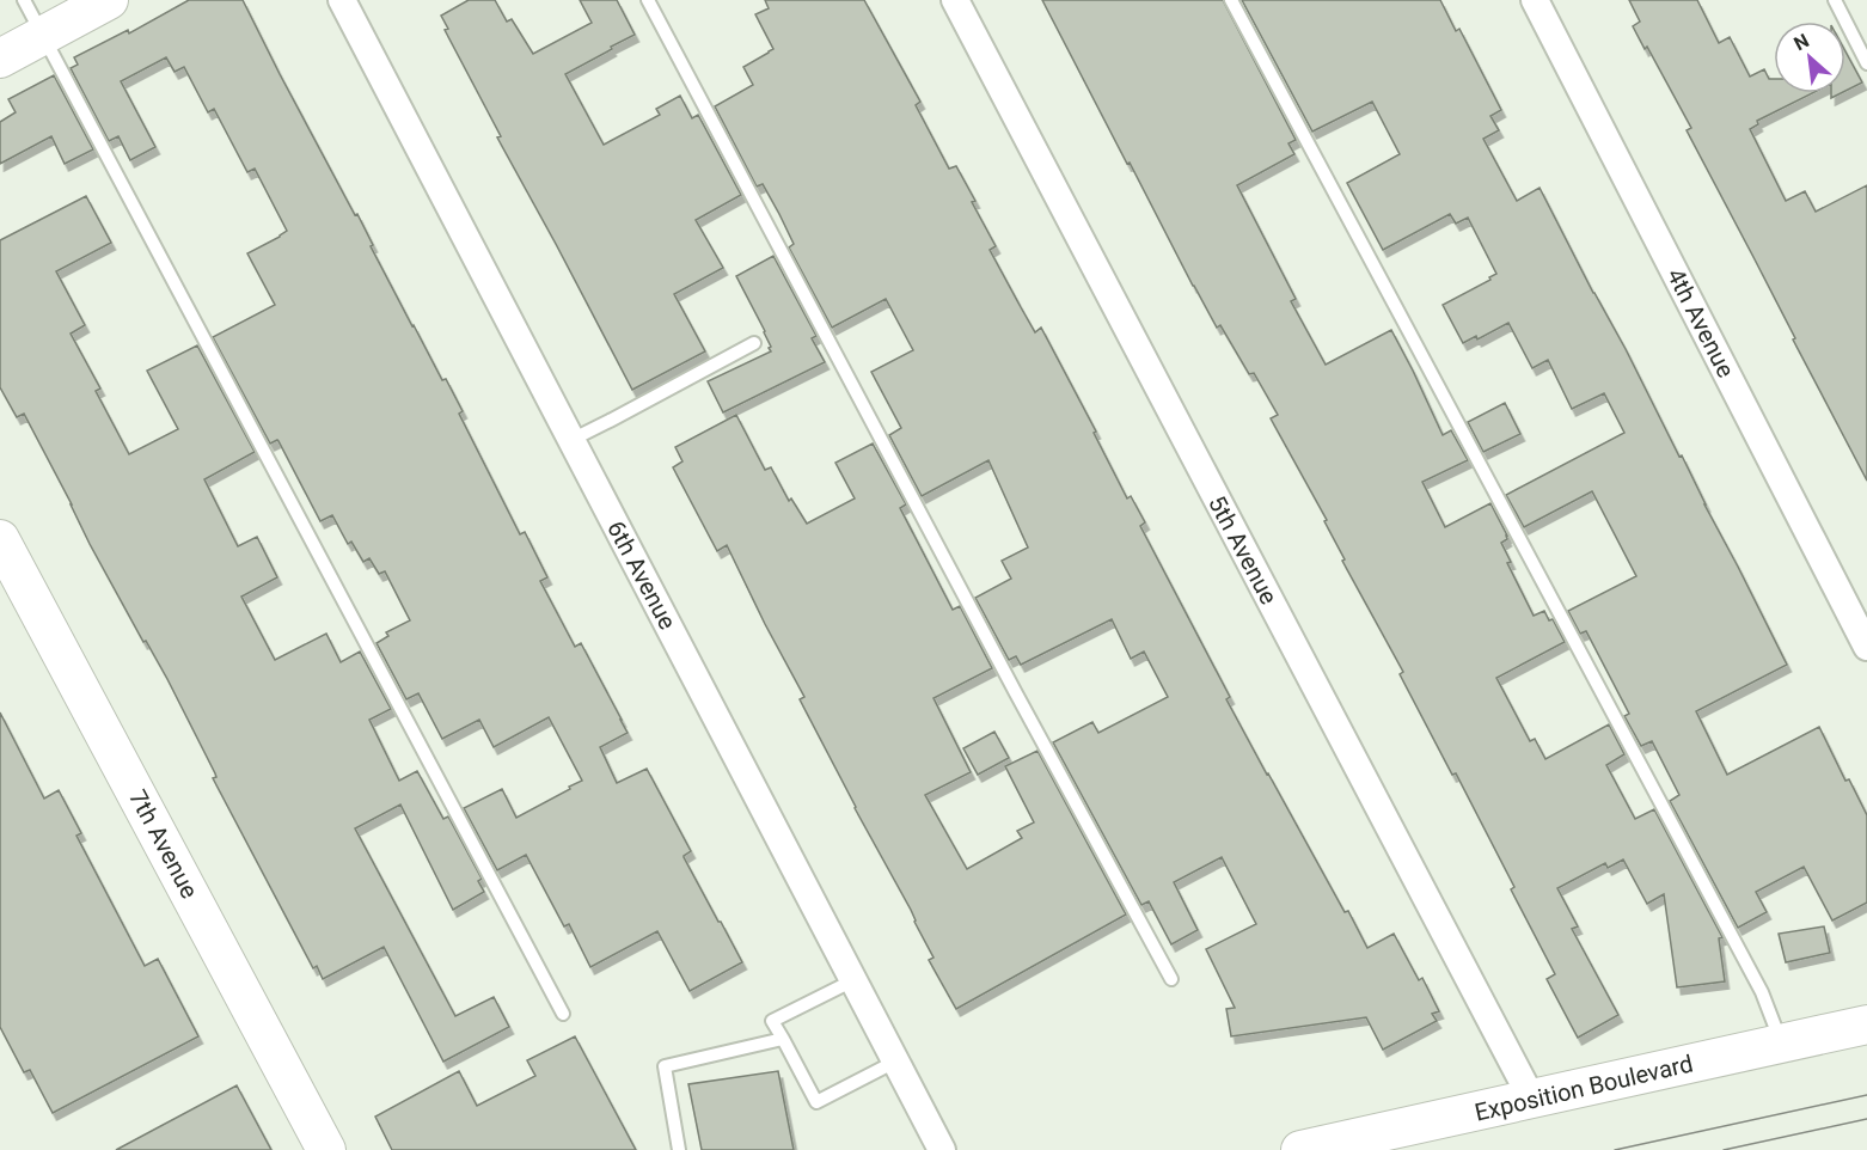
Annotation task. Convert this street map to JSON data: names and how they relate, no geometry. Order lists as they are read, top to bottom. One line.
{"streets":{"street":["4th Avenue","5th Avenue","6th Avenue","7th Avenue","Exposition Boulevard"]},"crossings":[["5th Avenue","Exposition Boulevard"]],"north":"top left"}
